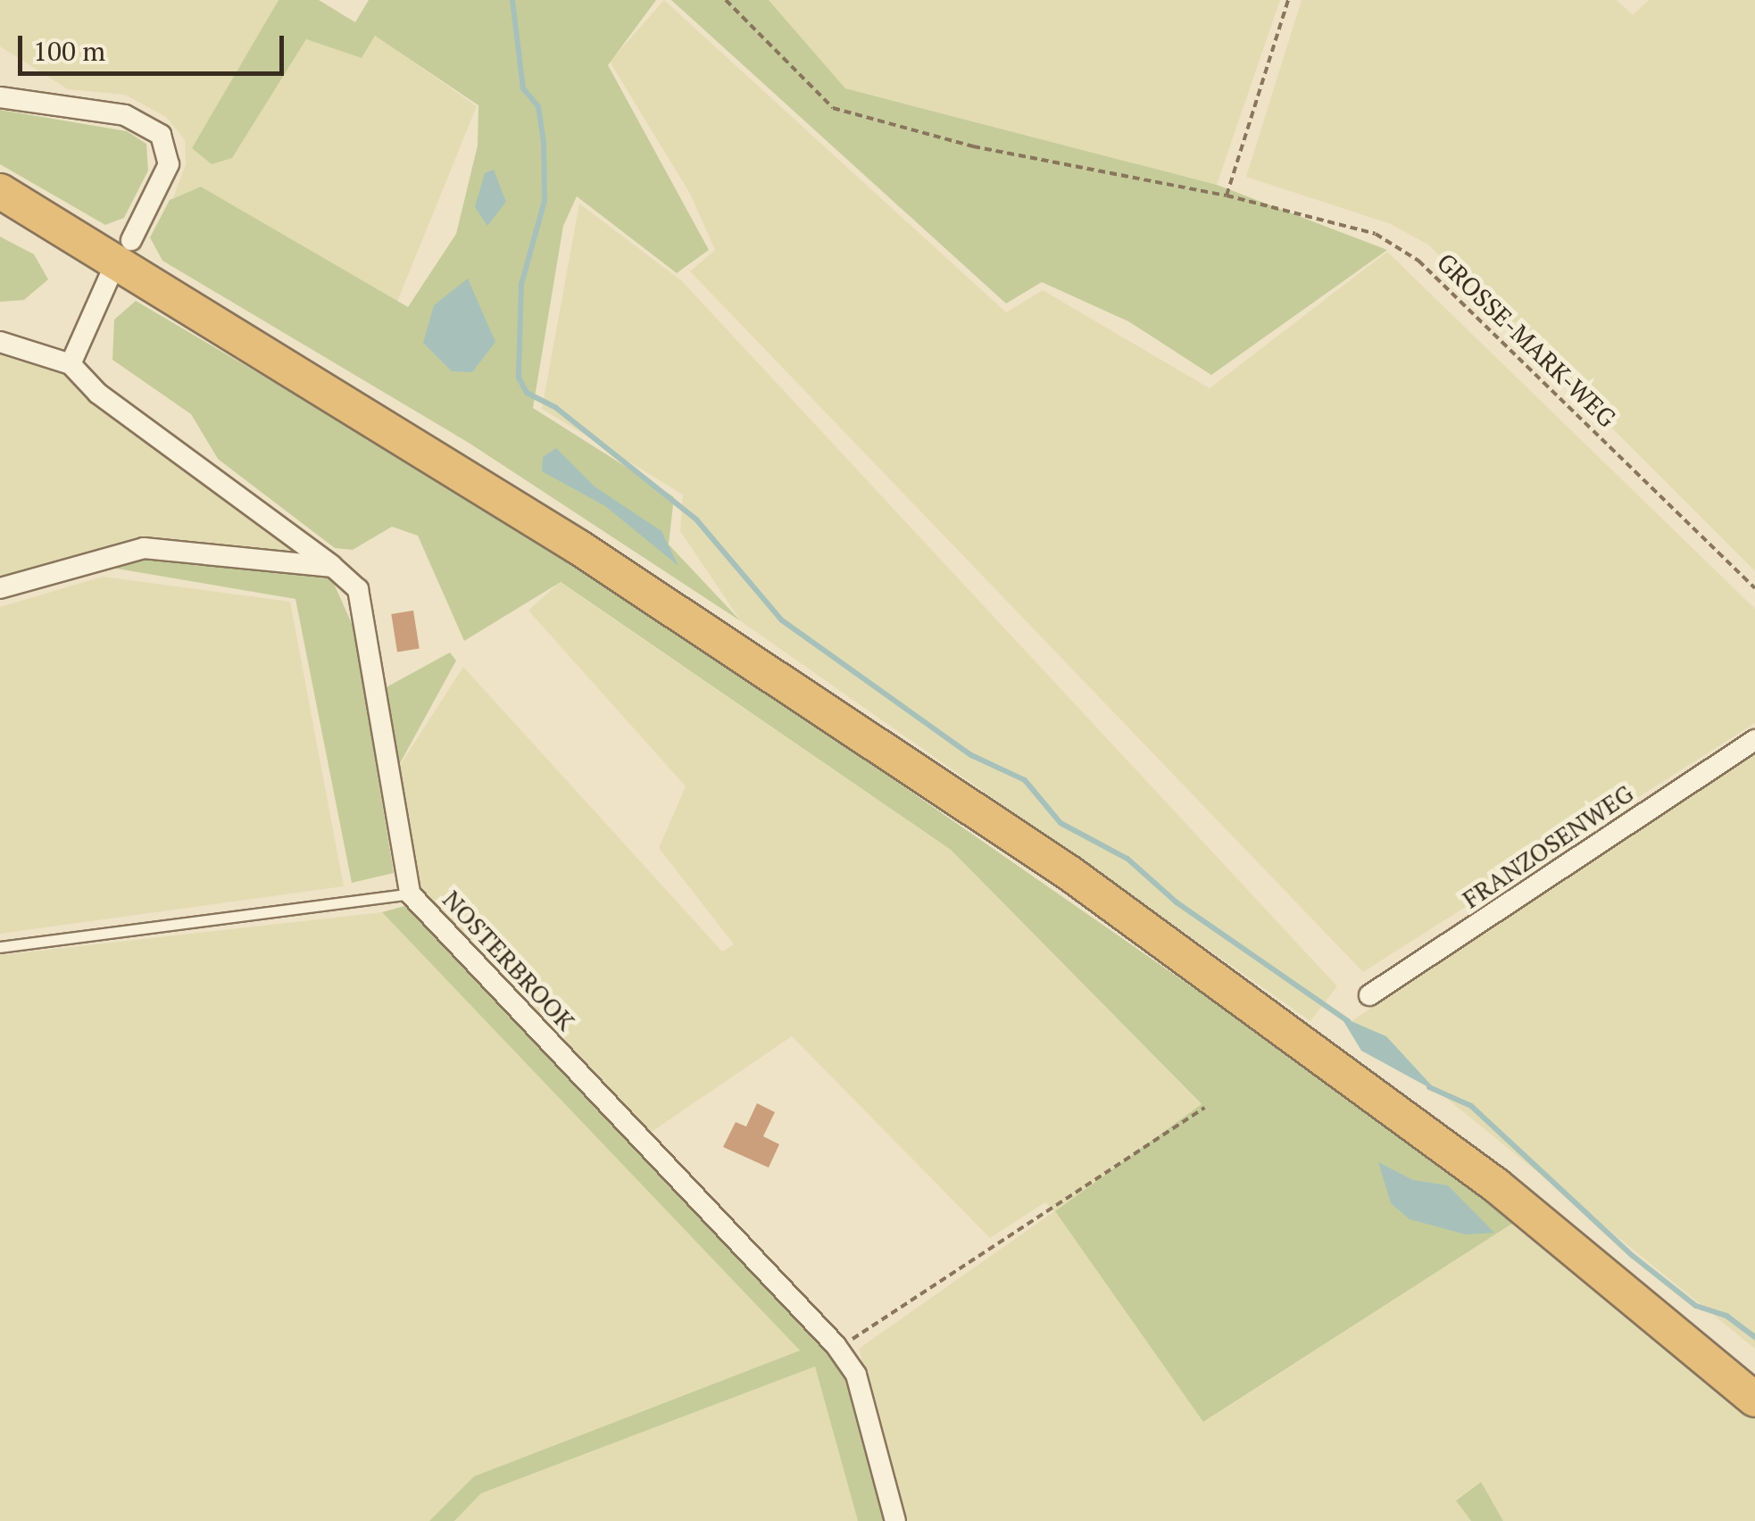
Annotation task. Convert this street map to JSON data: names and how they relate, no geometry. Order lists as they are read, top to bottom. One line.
{"streets":{"street":["FRANZOSENWEG","NOSTERBROOK"],"path":["GROSSE-MARK-WEG"]},"scale_bar":"100 m"}
